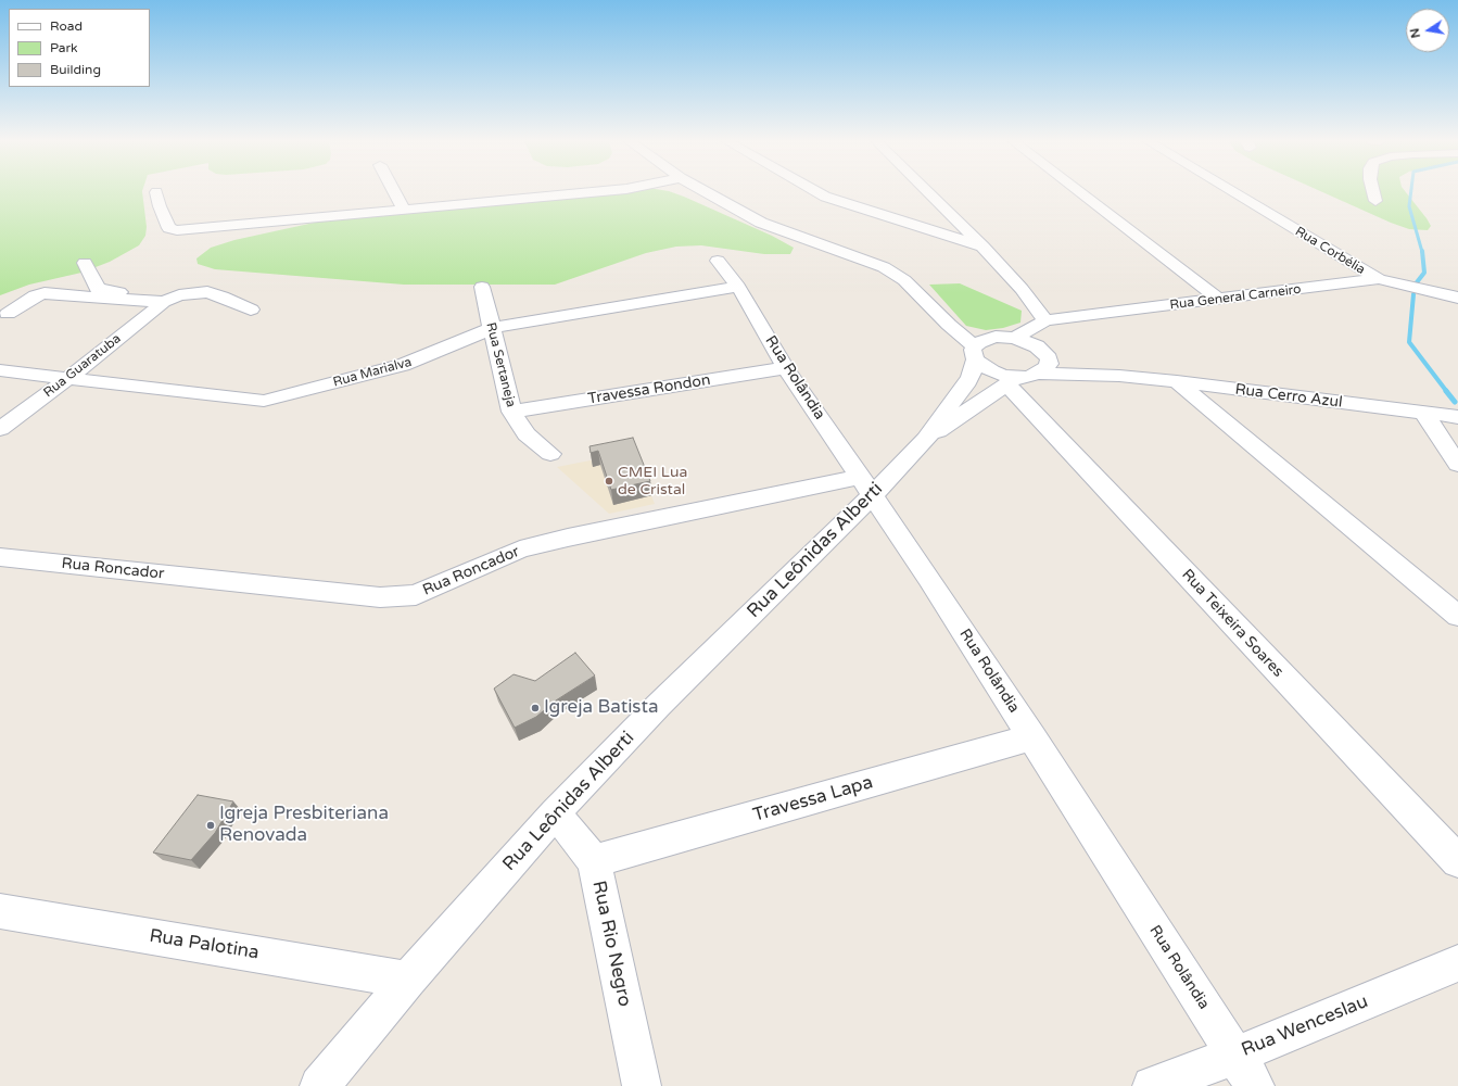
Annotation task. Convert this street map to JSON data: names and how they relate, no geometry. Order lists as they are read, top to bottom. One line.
{"streets":{"street":["Rua Corbélia","Rua General Carneiro","Rua Sertaneja","Rua Guaratuba","Rua Marialva","Rua Rolândia","Travessa Rondon","Rua Cerro Azul","Rua Leônidas Alberti","Rua Roncador","Rua Teixeira Soares","Travessa Lapa","Rua Rio Negro","Rua Palotina","Rua Wenceslau"]},"crossings":[["Rua Corbélia","Rua General Carneiro"],["Rua General Carneiro","Rua Cerro Azul"],["Rua Sertaneja","Rua Marialva"],["Rua Sertaneja","Travessa Rondon"],["Rua Guaratuba","Rua Marialva"],["Rua Marialva","Rua Rolândia"],["Rua Rolândia","Travessa Rondon"],["Rua Rolândia","Rua Leônidas Alberti"],["Rua Rolândia","Rua Roncador"],["Rua Rolândia","Travessa Lapa"],["Rua Rolândia","Rua Wenceslau"],["Rua Cerro Azul","Rua Leônidas Alberti"],["Rua Cerro Azul","Rua Teixeira Soares"],["Rua Leônidas Alberti","Rua Roncador"],["Rua Leônidas Alberti","Rua Teixeira Soares"],["Rua Leônidas Alberti","Rua Rio Negro"],["Rua Leônidas Alberti","Rua Palotina"],["Travessa Lapa","Rua Rio Negro"]],"places":["CMEI Lua de Cristal","Igreja Batista","Igreja Presbiteriana Renovada"],"legend":["Road","Park","Building"],"north":"left"}
